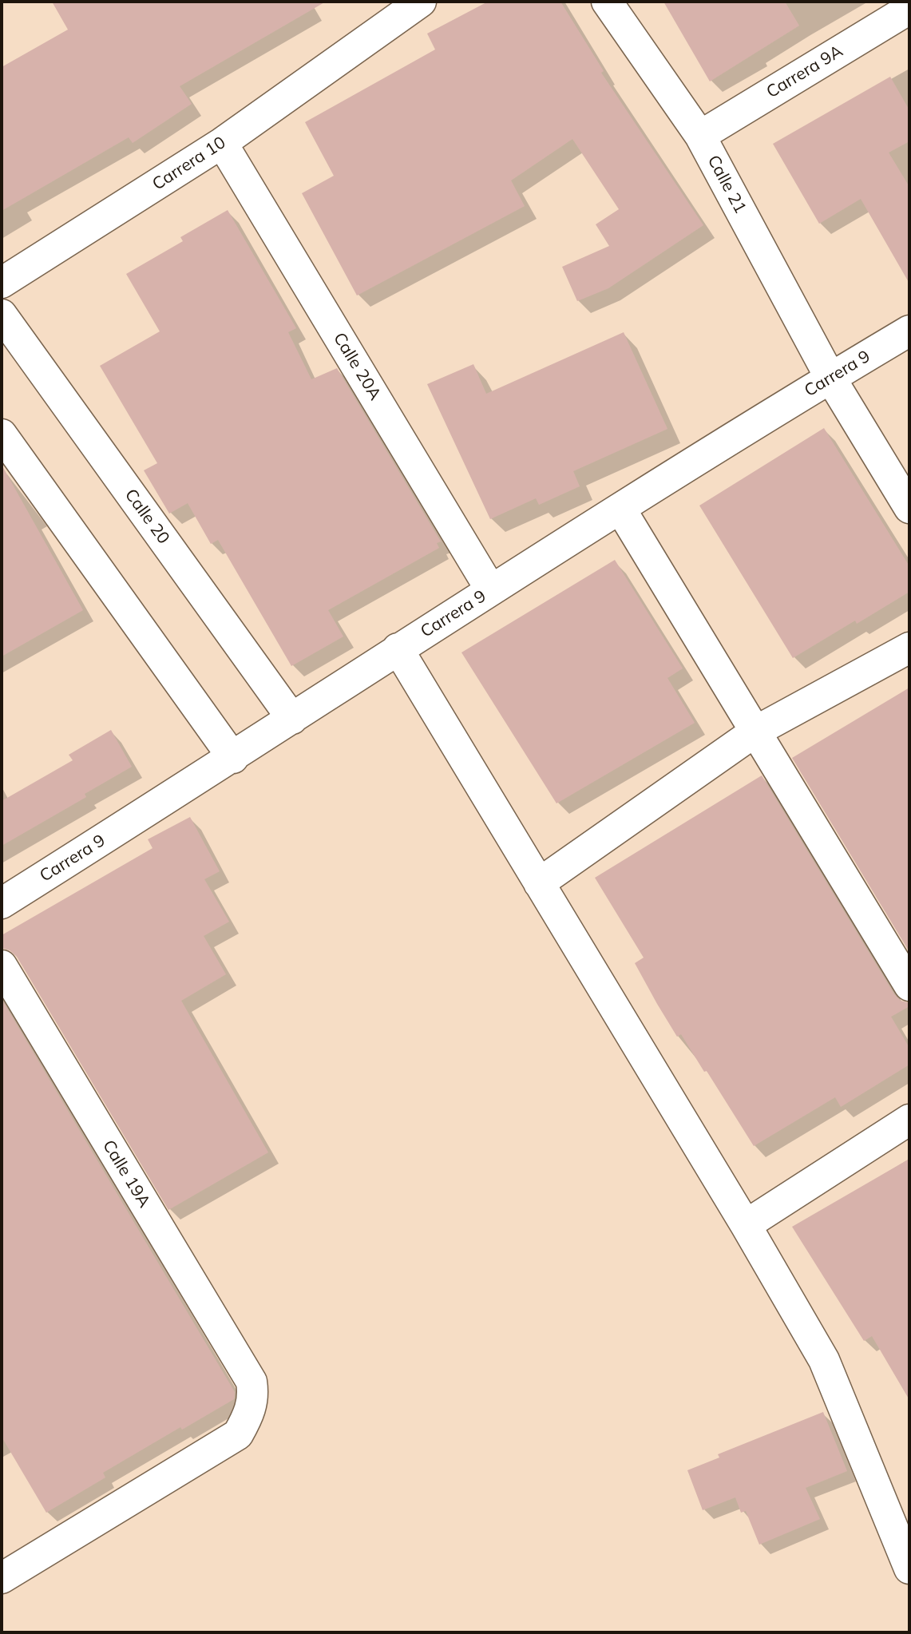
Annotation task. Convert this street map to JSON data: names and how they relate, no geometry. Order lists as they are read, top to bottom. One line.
{"streets":{"street":["Carrera 9A","Carrera 10","Calle 21","Calle 20A","Carrera 9","Calle 20","Calle 19A"]},"crossings":[["Carrera 9A","Calle 21"],["Carrera 10","Calle 20A"],["Calle 21","Carrera 9"],["Calle 20A","Carrera 9"],["Carrera 9","Calle 20"]]}
